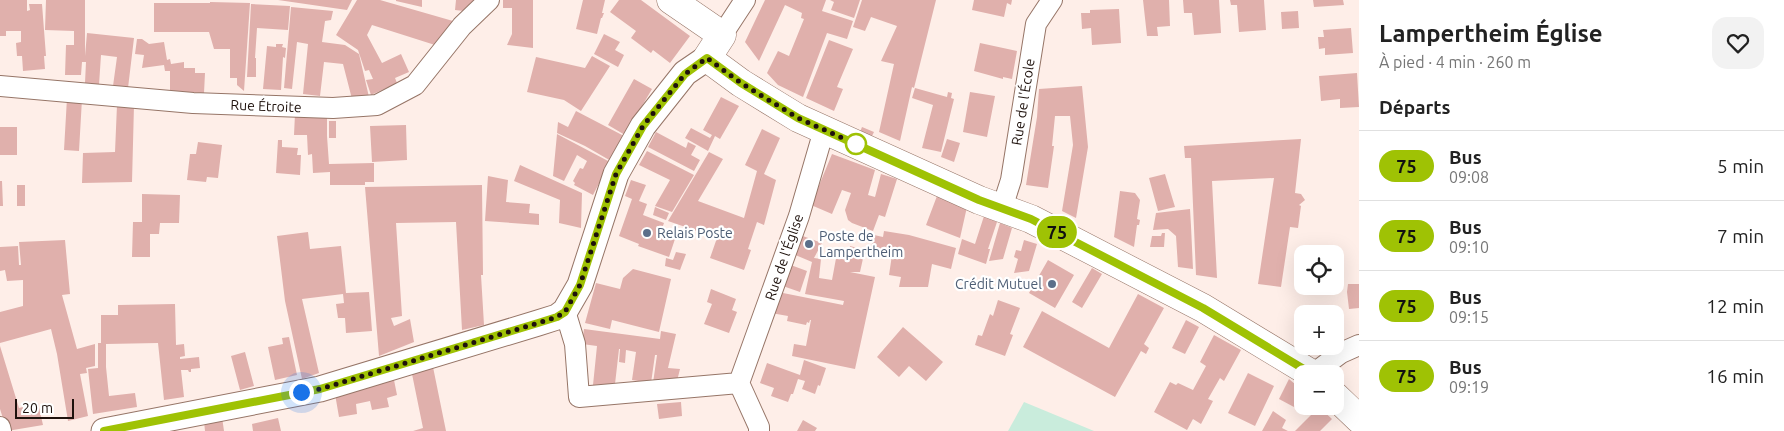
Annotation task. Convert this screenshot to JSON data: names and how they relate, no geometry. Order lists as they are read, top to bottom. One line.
{"streets":{"street":["Rue de l'École","Rue Étroite","Rue de l'Église"]},"places":["Relais Poste","Poste de Lampertheim","Crédit Mutuel"],"lines":["bus line 75"],"scale_bar":"20 m","page":{"on_map":"75","heading":[["Lampertheim Église","À pied · 4 min · 260 m"],"Départs"],"list":[{"mark":"75","name":"Bus","note":"09:08","value":"5 min"},{"mark":"75","name":"Bus","note":"09:10","value":"7 min"},{"mark":"75","name":"Bus","note":"09:15","value":"12 min"},{"mark":"75","name":"Bus","note":"09:19","value":"16 min"}],"map_buttons":["+","−"],"scale":"20 m"}}
